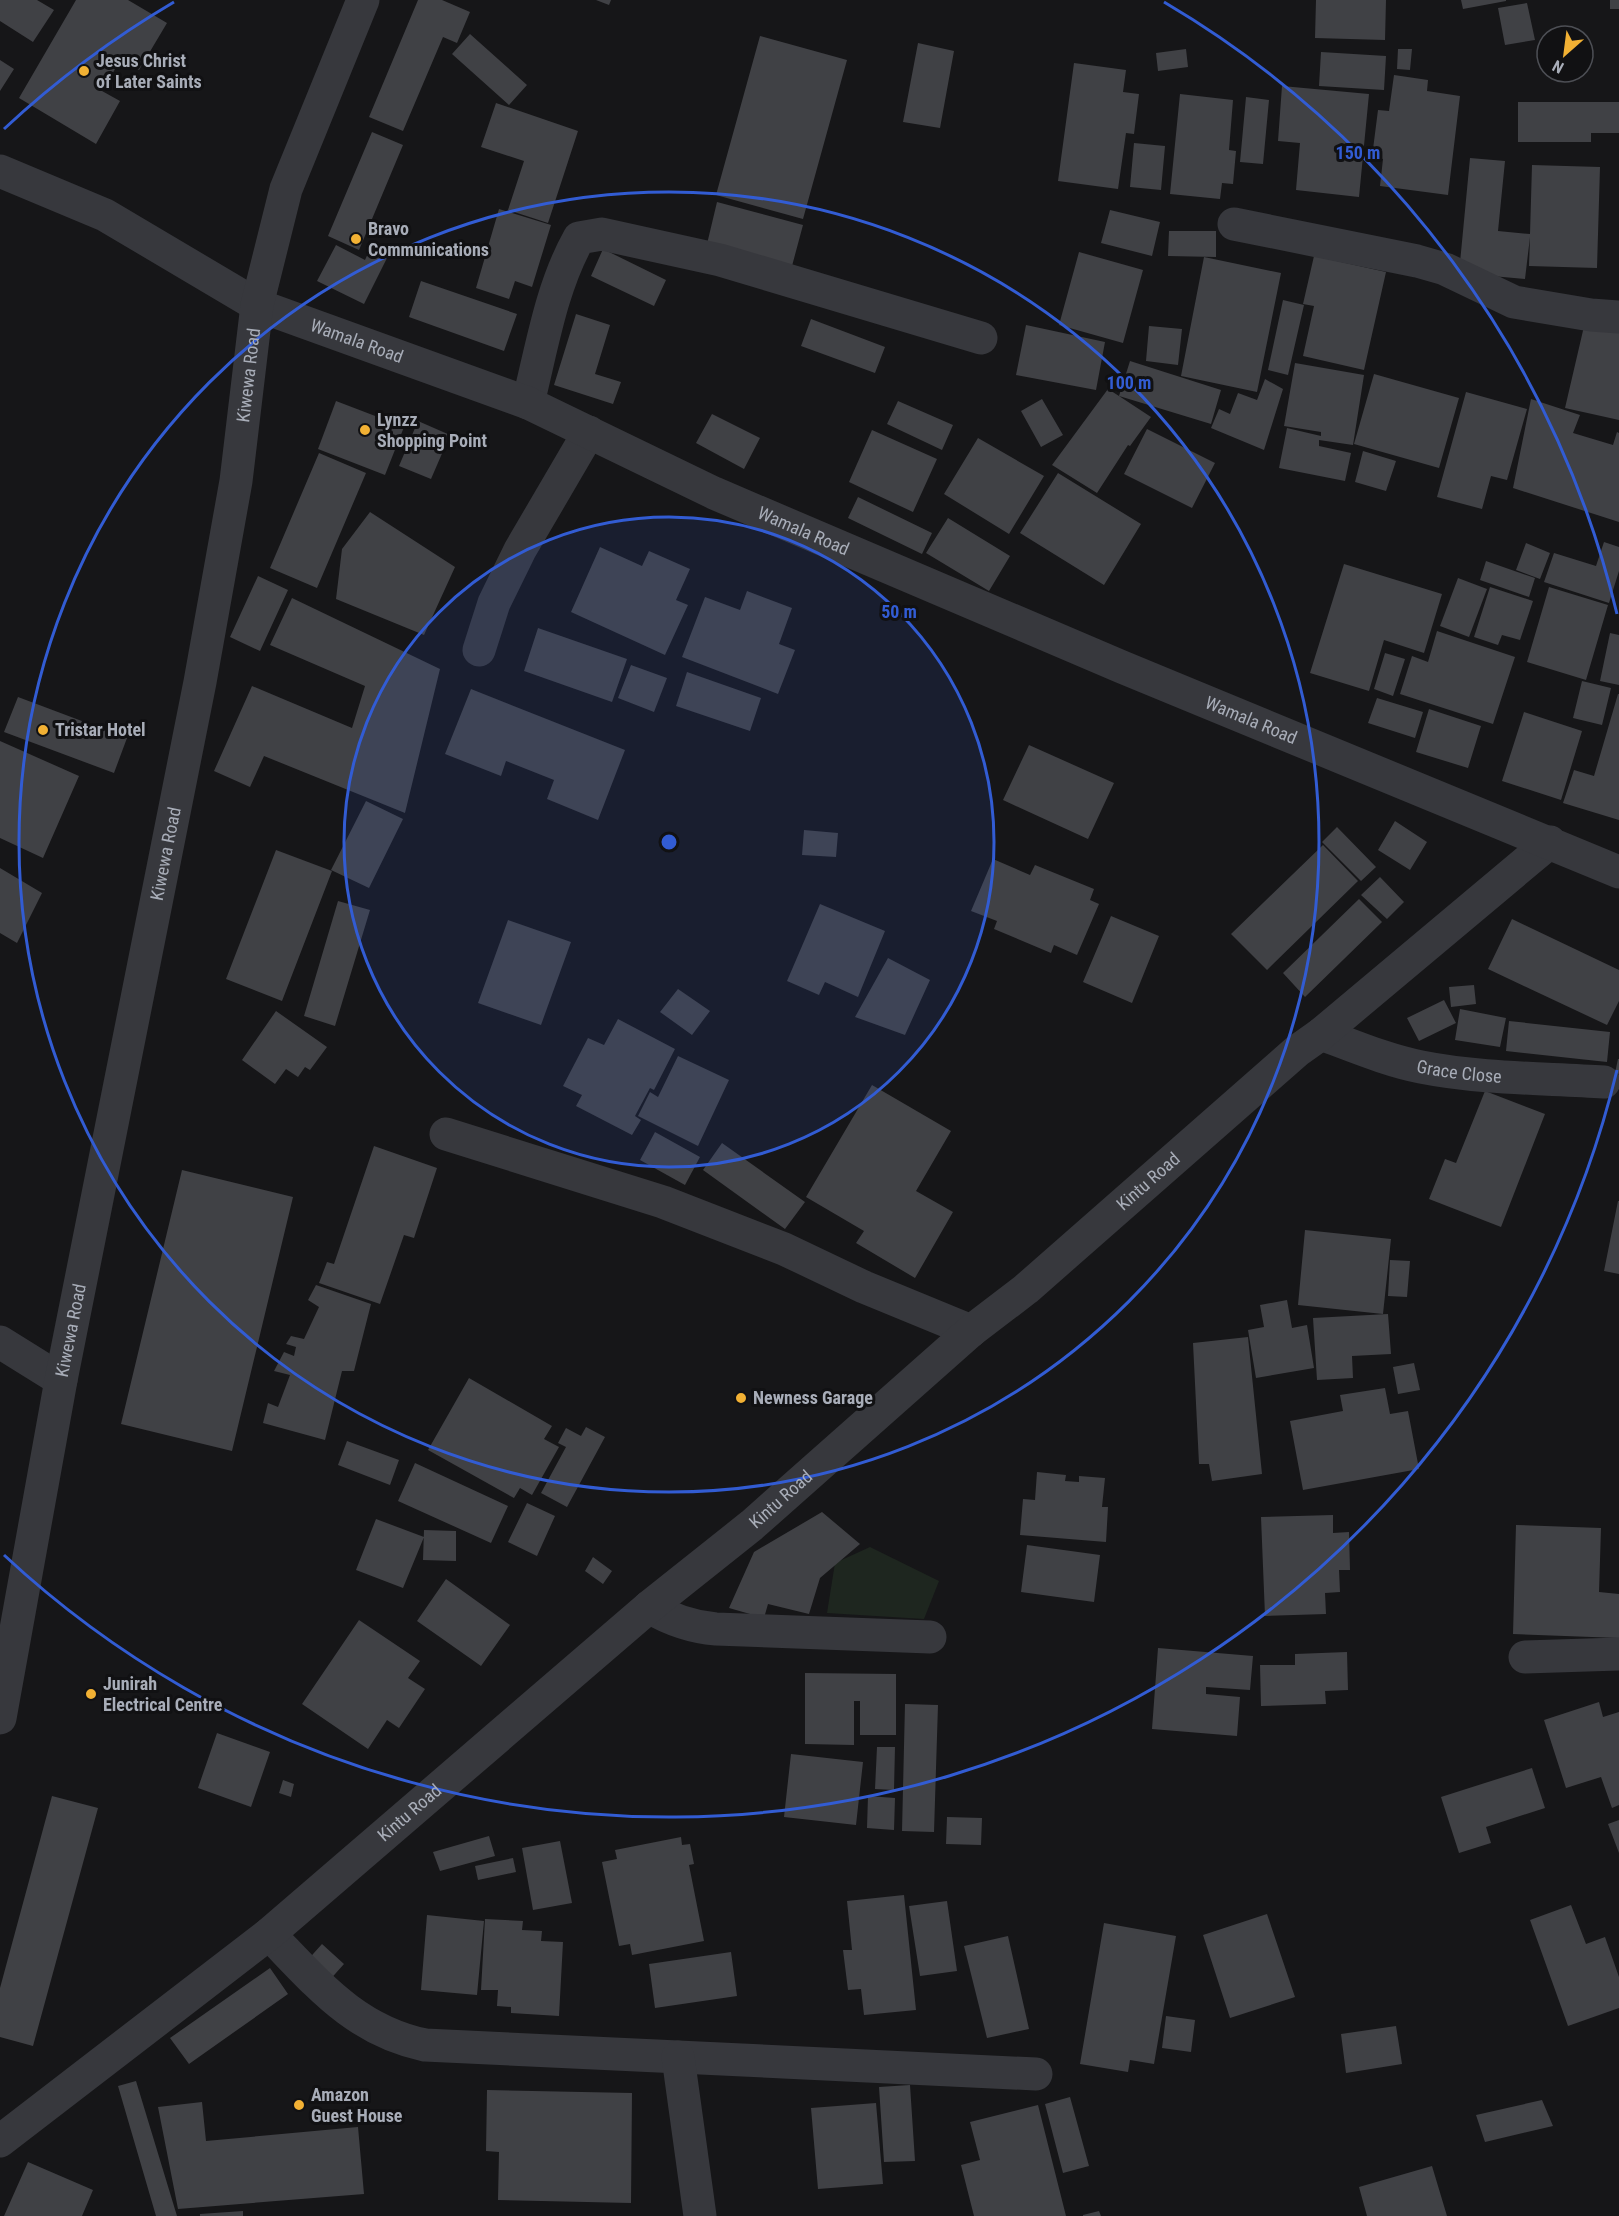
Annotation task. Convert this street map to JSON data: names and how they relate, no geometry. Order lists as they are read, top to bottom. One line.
{"streets":{"street":["Wamala Road","Kiwewa Road","Grace Close","Kintu Road"]},"crossings":[["Wamala Road","Kiwewa Road"],["Wamala Road","Kintu Road"],["Grace Close","Kintu Road"]],"places":["Jesus Christ of Later Saints","Bravo Communications","Lynzz Shopping Point","Tristar Hotel","Newness Garage","Junirah Electrical Centre","Amazon Guest House"],"north":"bottom left","rings":["150 m","100 m","50 m"]}
